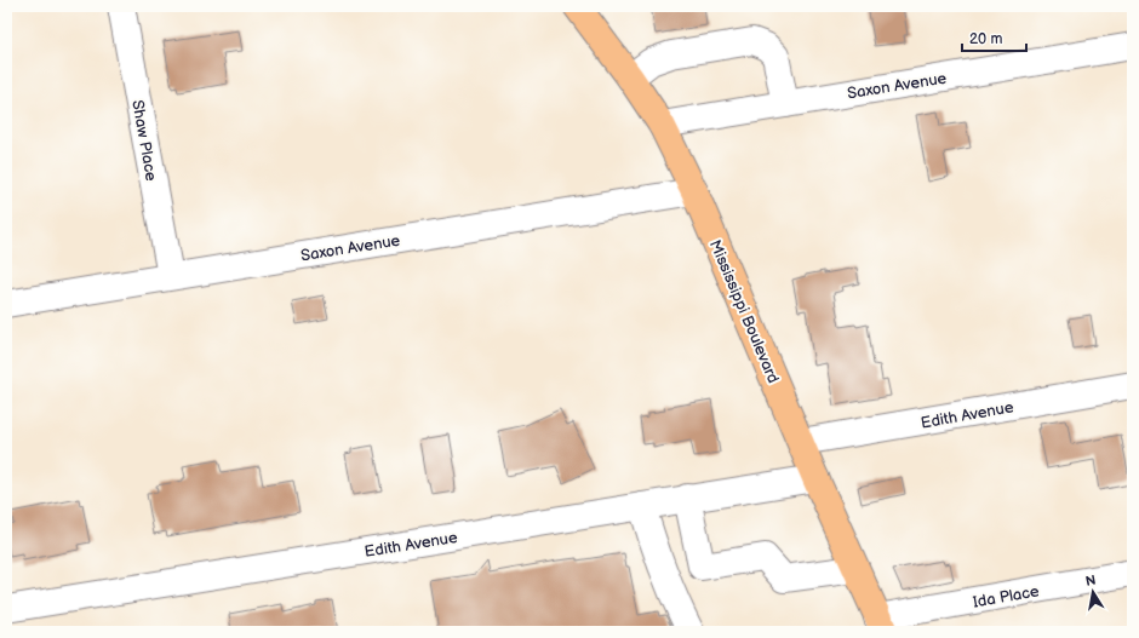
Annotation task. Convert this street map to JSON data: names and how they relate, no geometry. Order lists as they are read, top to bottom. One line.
{"streets":{"main road":["Mississippi Boulevard"],"street":["Saxon Avenue","Shaw Place","Edith Avenue","Ida Place"]},"crossings":[["Saxon Avenue","Shaw Place"],["Saxon Avenue","Mississippi Boulevard"],["Mississippi Boulevard","Edith Avenue"],["Mississippi Boulevard","Ida Place"]],"scale_bar":"20 m","north":"top"}
